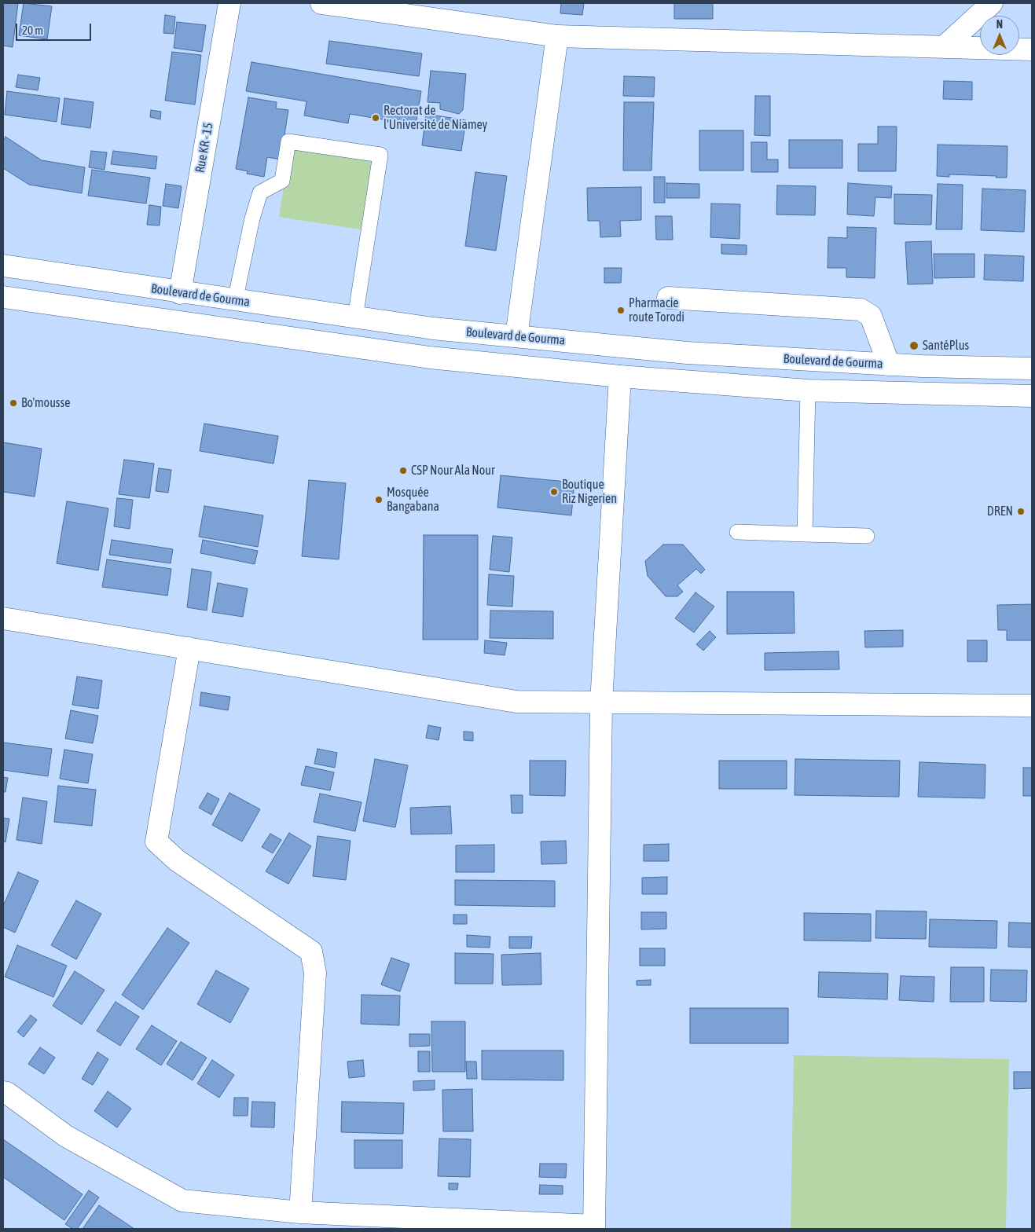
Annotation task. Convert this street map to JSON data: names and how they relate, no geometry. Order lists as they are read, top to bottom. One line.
{"streets":{"main road":["Rue KR - 15","Boulevard de Gourma"]},"crossings":[["Rue KR - 15","Boulevard de Gourma"]],"places":["Rectorat de l'Université de Niamey","Pharmacie route Torodi","SantéPlus","Bo'mousse","CSP Nour Ala Nour","Boutique Riz Nigerien","Mosquée Bangabana","DREN"],"scale_bar":"20 m","north":"top"}
